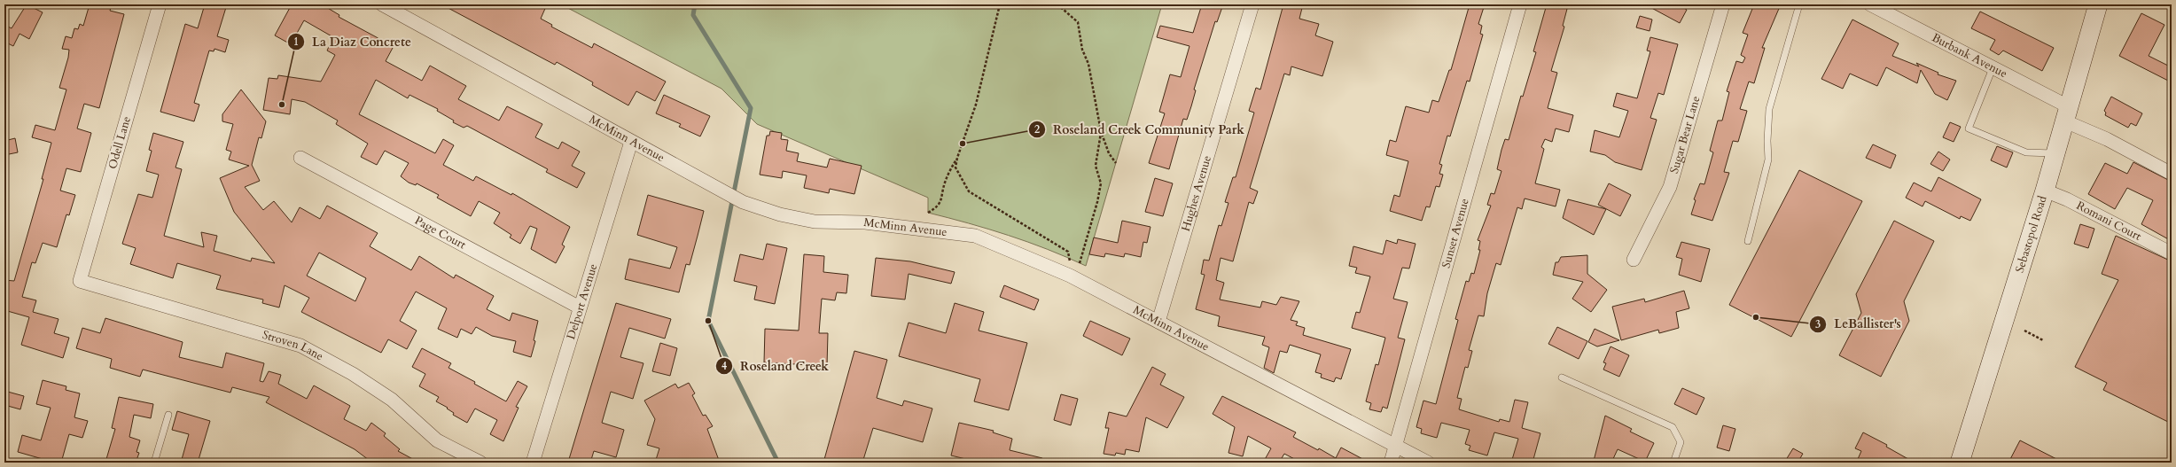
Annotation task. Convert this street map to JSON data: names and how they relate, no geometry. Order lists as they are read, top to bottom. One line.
{"streets":{"main road":["Sebastopol Road"],"street":["Burbank Avenue","Sugar Bear Lane","McMinn Avenue","Odell Lane","Hughes Avenue","Romani Court","Page Court","Sunset Avenue","Delport Avenue","Stroven Lane"]},"crossings":[["Burbank Avenue","Sebastopol Road"],["McMinn Avenue","Hughes Avenue"],["McMinn Avenue","Sunset Avenue"],["McMinn Avenue","Delport Avenue"],["Odell Lane","Stroven Lane"],["Romani Court","Sebastopol Road"],["Page Court","Delport Avenue"]],"places":["La Diaz Concrete","Roseland Creek Community Park","LeBallister's","Roseland Creek"]}
